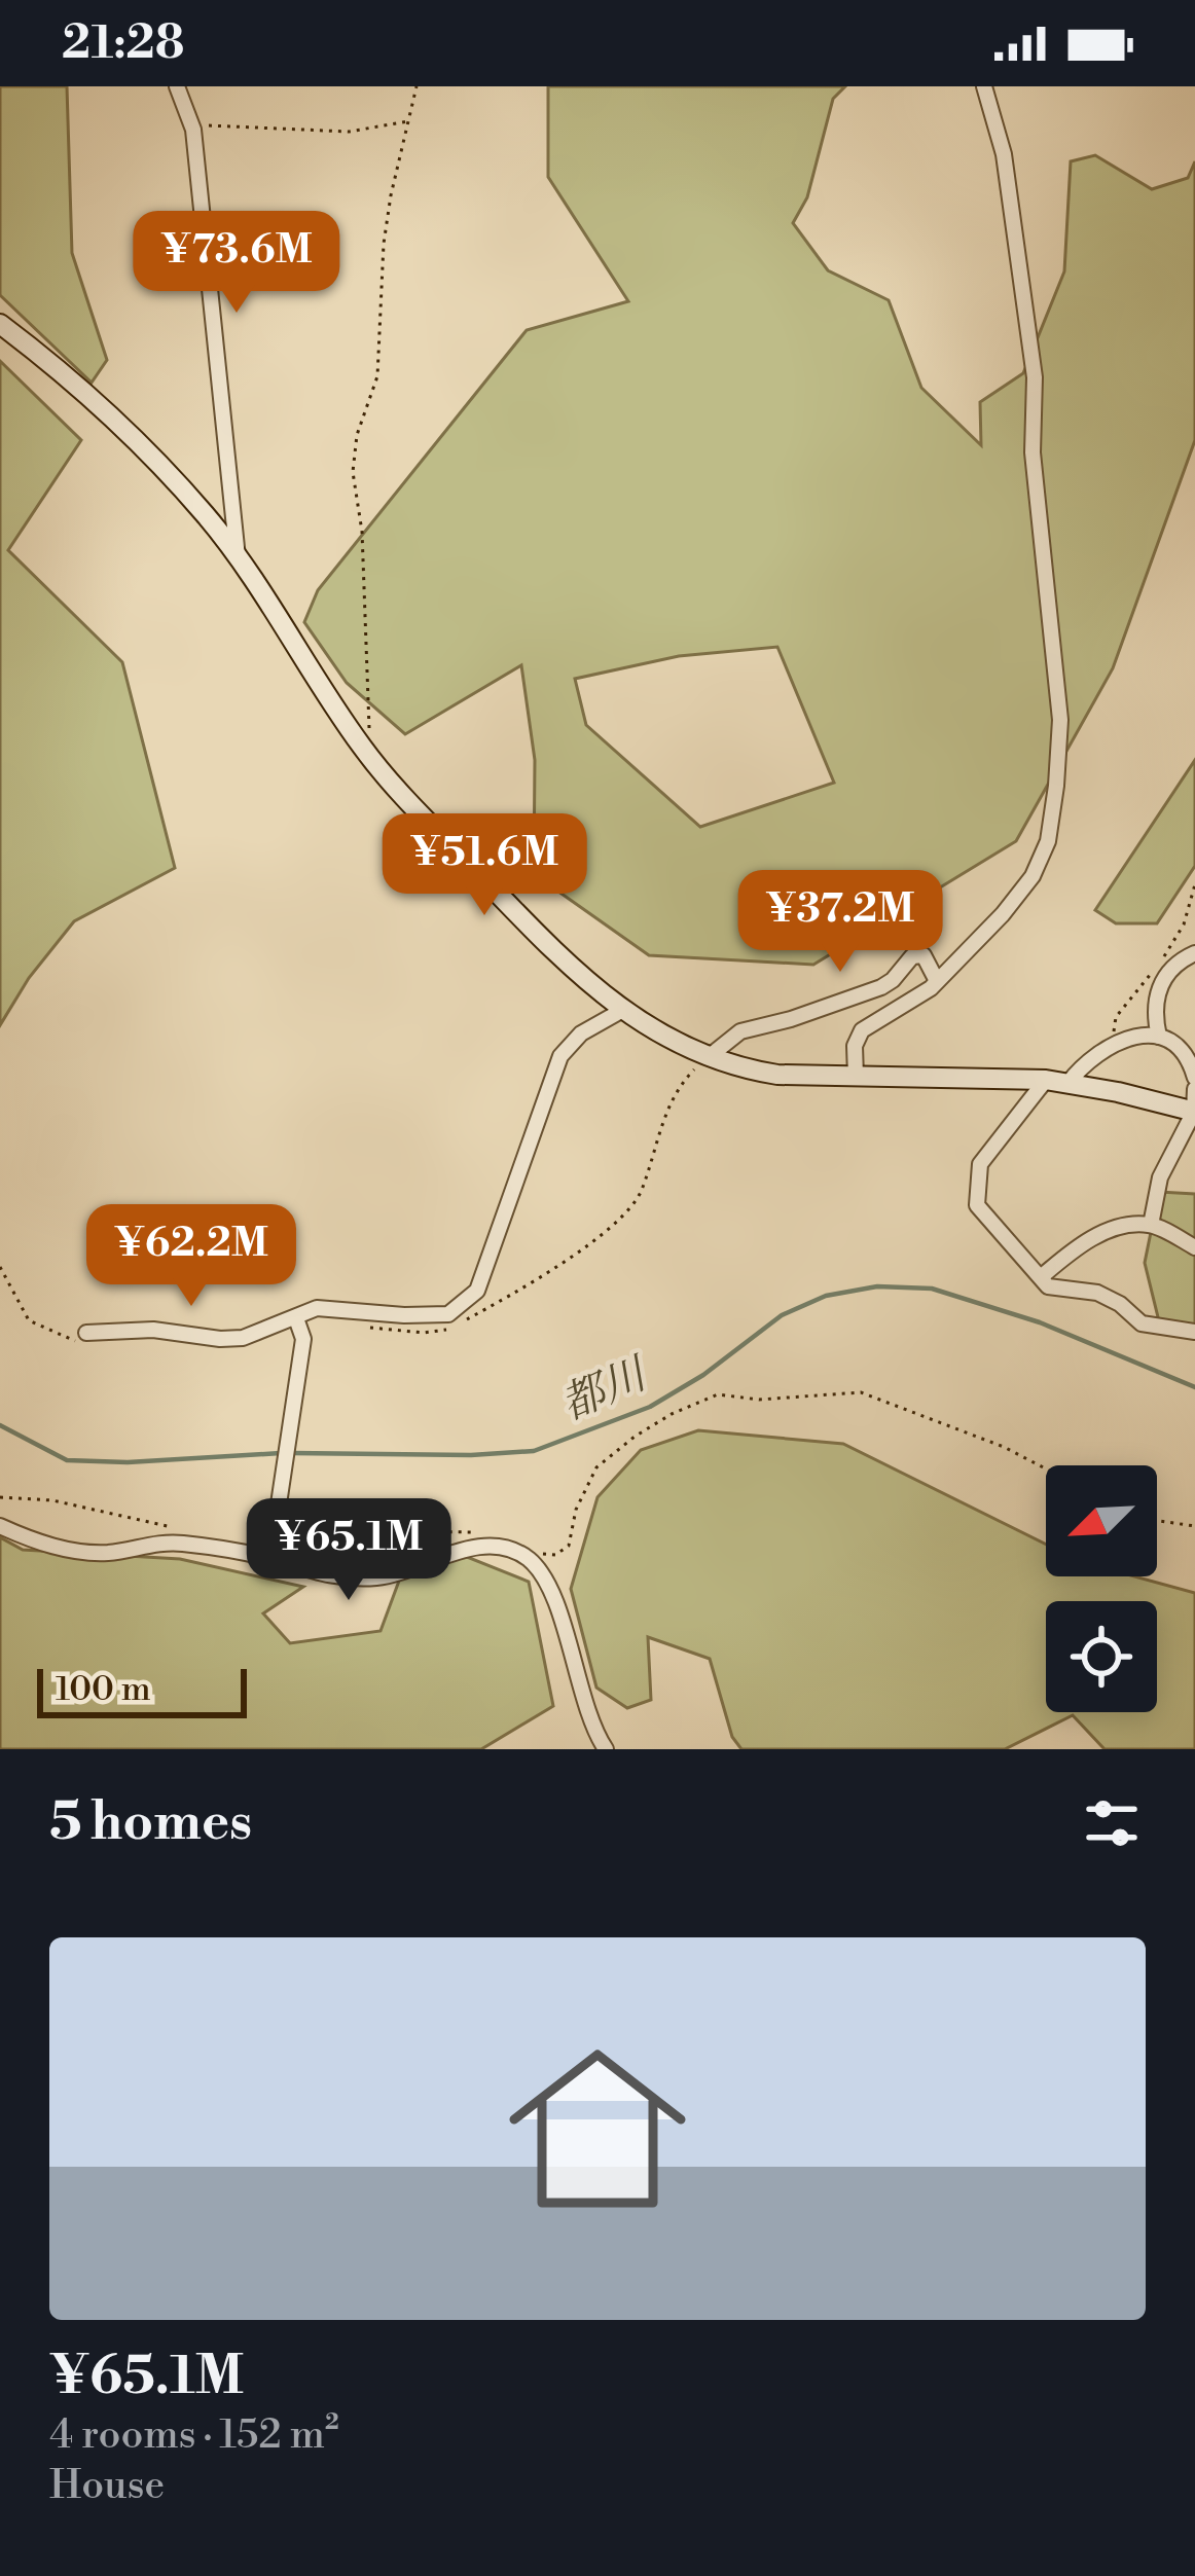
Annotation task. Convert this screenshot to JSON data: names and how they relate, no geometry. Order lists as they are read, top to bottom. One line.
{"water":["都川"],"scale_bar":"100 m","north":"bottom left","page":{"status":"21:28","price":["¥73.6M","¥51.6M","¥37.2M","¥62.2M","¥65.1M"],"scale":"100 m","heading":"5 homes","list":[{"name":"¥65.1M","note":"4 rooms · 152 m² · House"}]}}
